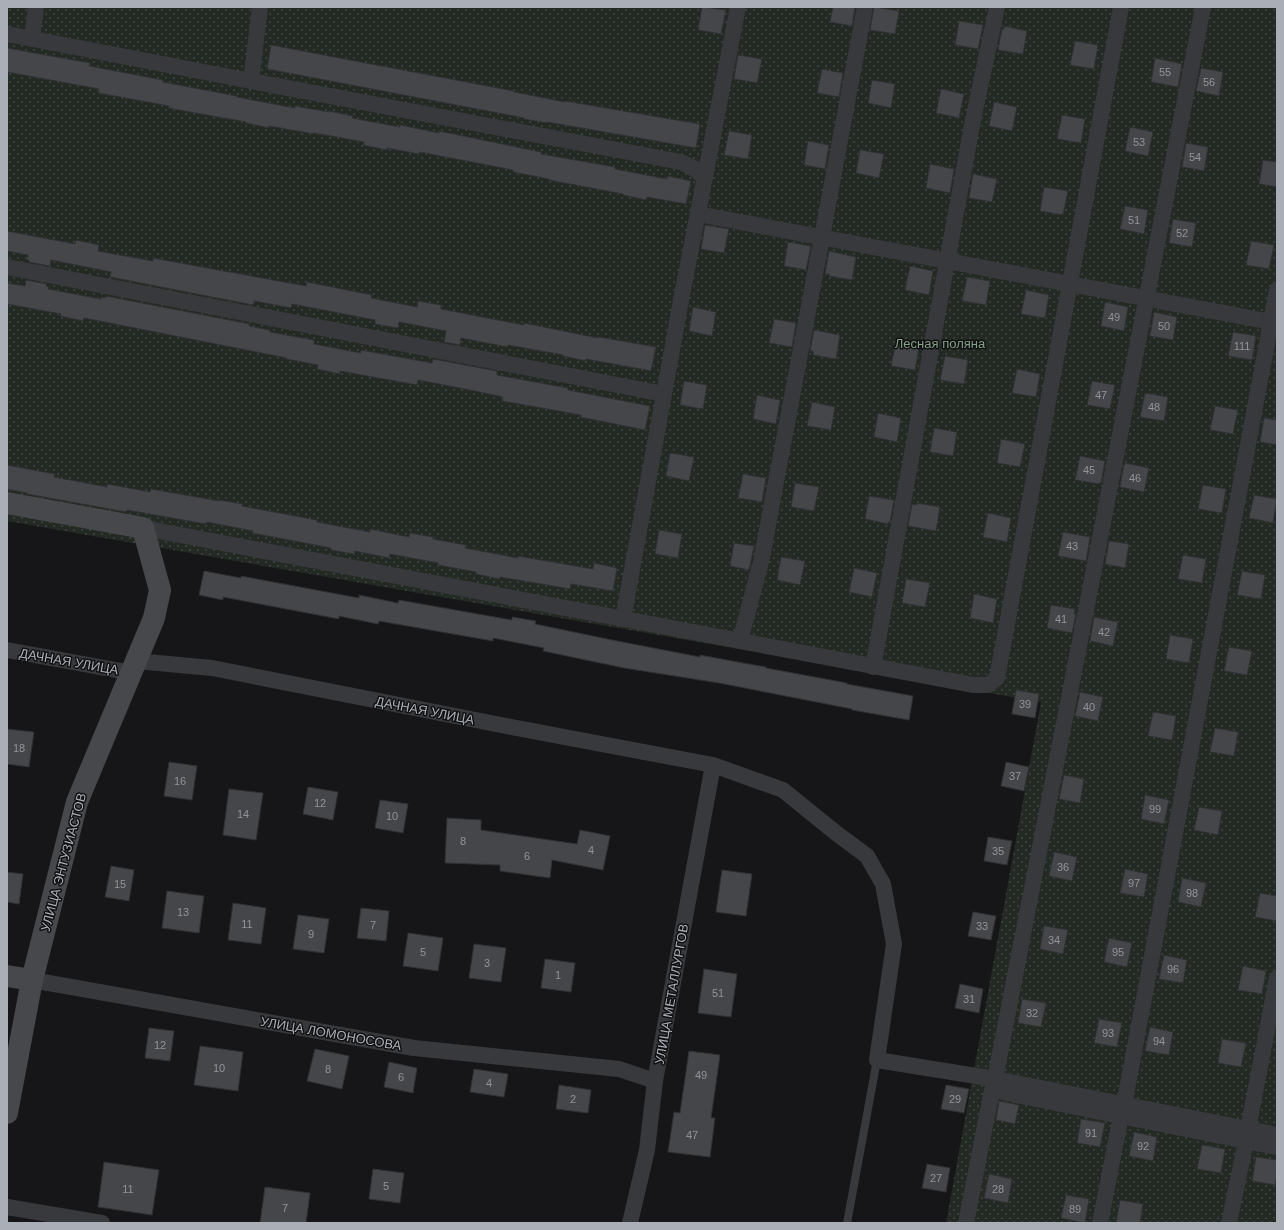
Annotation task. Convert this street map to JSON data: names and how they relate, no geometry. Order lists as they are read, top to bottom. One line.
{"streets":{"street":["ДАЧНАЯ УЛИЦА","УЛИЦА ЭНТУЗИАСТОВ","УЛИЦА МЕТАЛЛУРГОВ","УЛИЦА ЛОМОНОСОВА"]},"crossings":[["ДАЧНАЯ УЛИЦА","УЛИЦА ЭНТУЗИАСТОВ"],["ДАЧНАЯ УЛИЦА","УЛИЦА МЕТАЛЛУРГОВ"],["УЛИЦА ЭНТУЗИАСТОВ","УЛИЦА ЛОМОНОСОВА"],["УЛИЦА МЕТАЛЛУРГОВ","УЛИЦА ЛОМОНОСОВА"]],"parks":["Лесная поляна"],"house_numbers":["55","56","53","54","51","52","49","50","111","47","48","45","46","43","41","42","39","40","18","37","16","12","99","14","10","8","4","35","6","36","97","15","98","13","11","7","33","9","34","5","95","3","96","1","51","31","32","93","94","12","10","8","49","6","4","2","29","91","47","92","27","5","11","28","7","89"]}
